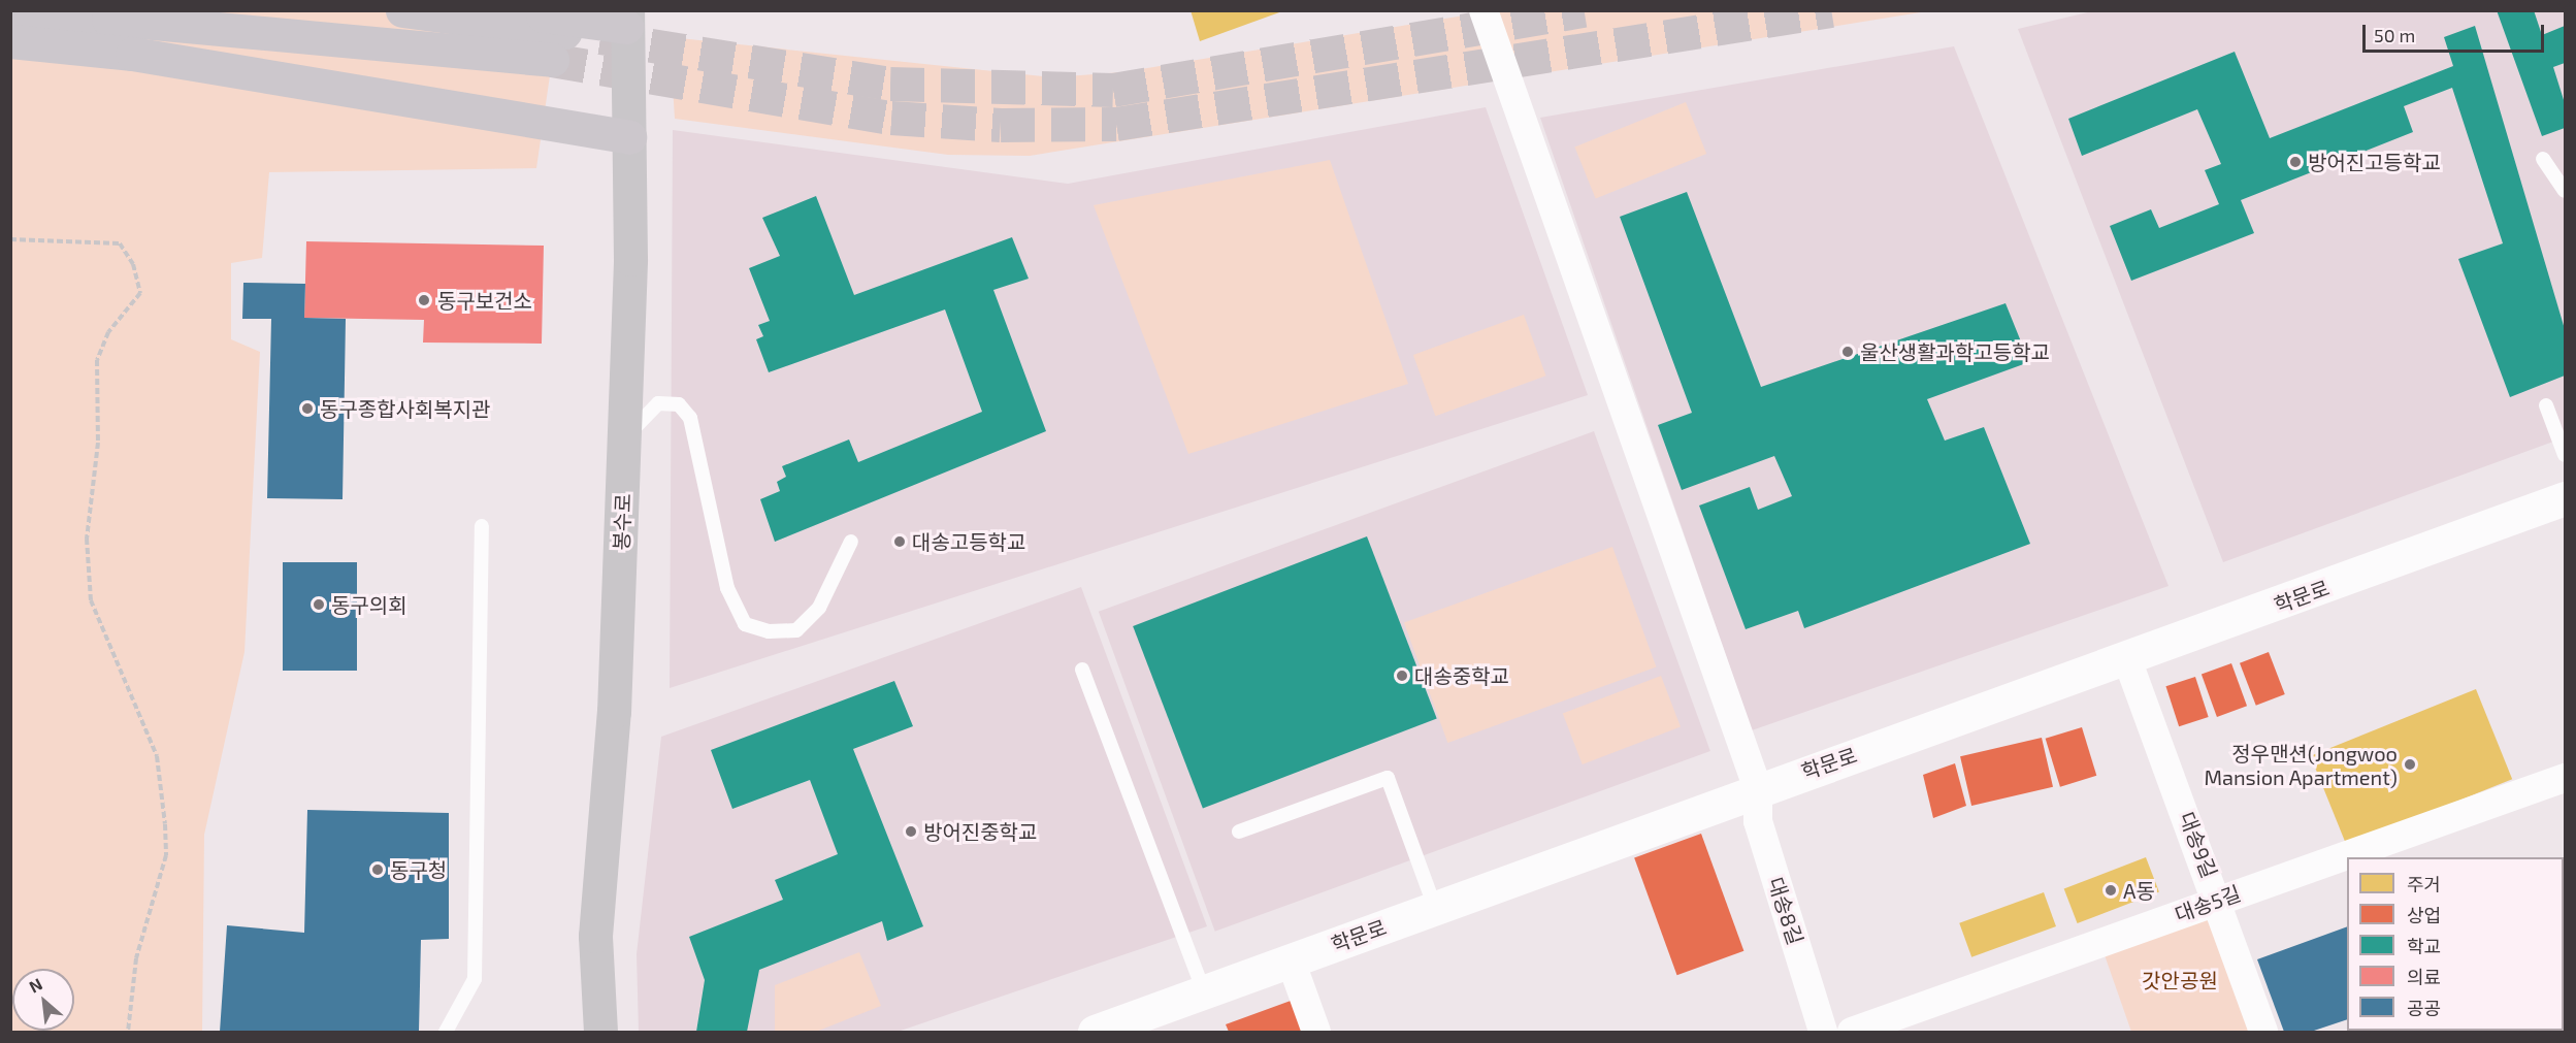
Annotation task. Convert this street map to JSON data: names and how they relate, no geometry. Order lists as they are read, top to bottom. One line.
{"streets":{"main road":["봉수로"],"street":["학문로","대송9길","대송5길","대송8길"]},"crossings":[["학문로","대송9길"],["학문로","대송8길"],["대송9길","대송5길"]],"parks":["갓안공원"],"places":["방어진고등학교","동구보건소","울산생활과학고등학교","동구종합사회복지관","대송고등학교","동구의회","대송중학교","정우맨션(Jongwoo Mansion Apartment)","방어진중학교","동구청","A동"],"legend":["주거","상업","학교","의료","공공"],"scale_bar":"50 m","north":"top left"}
